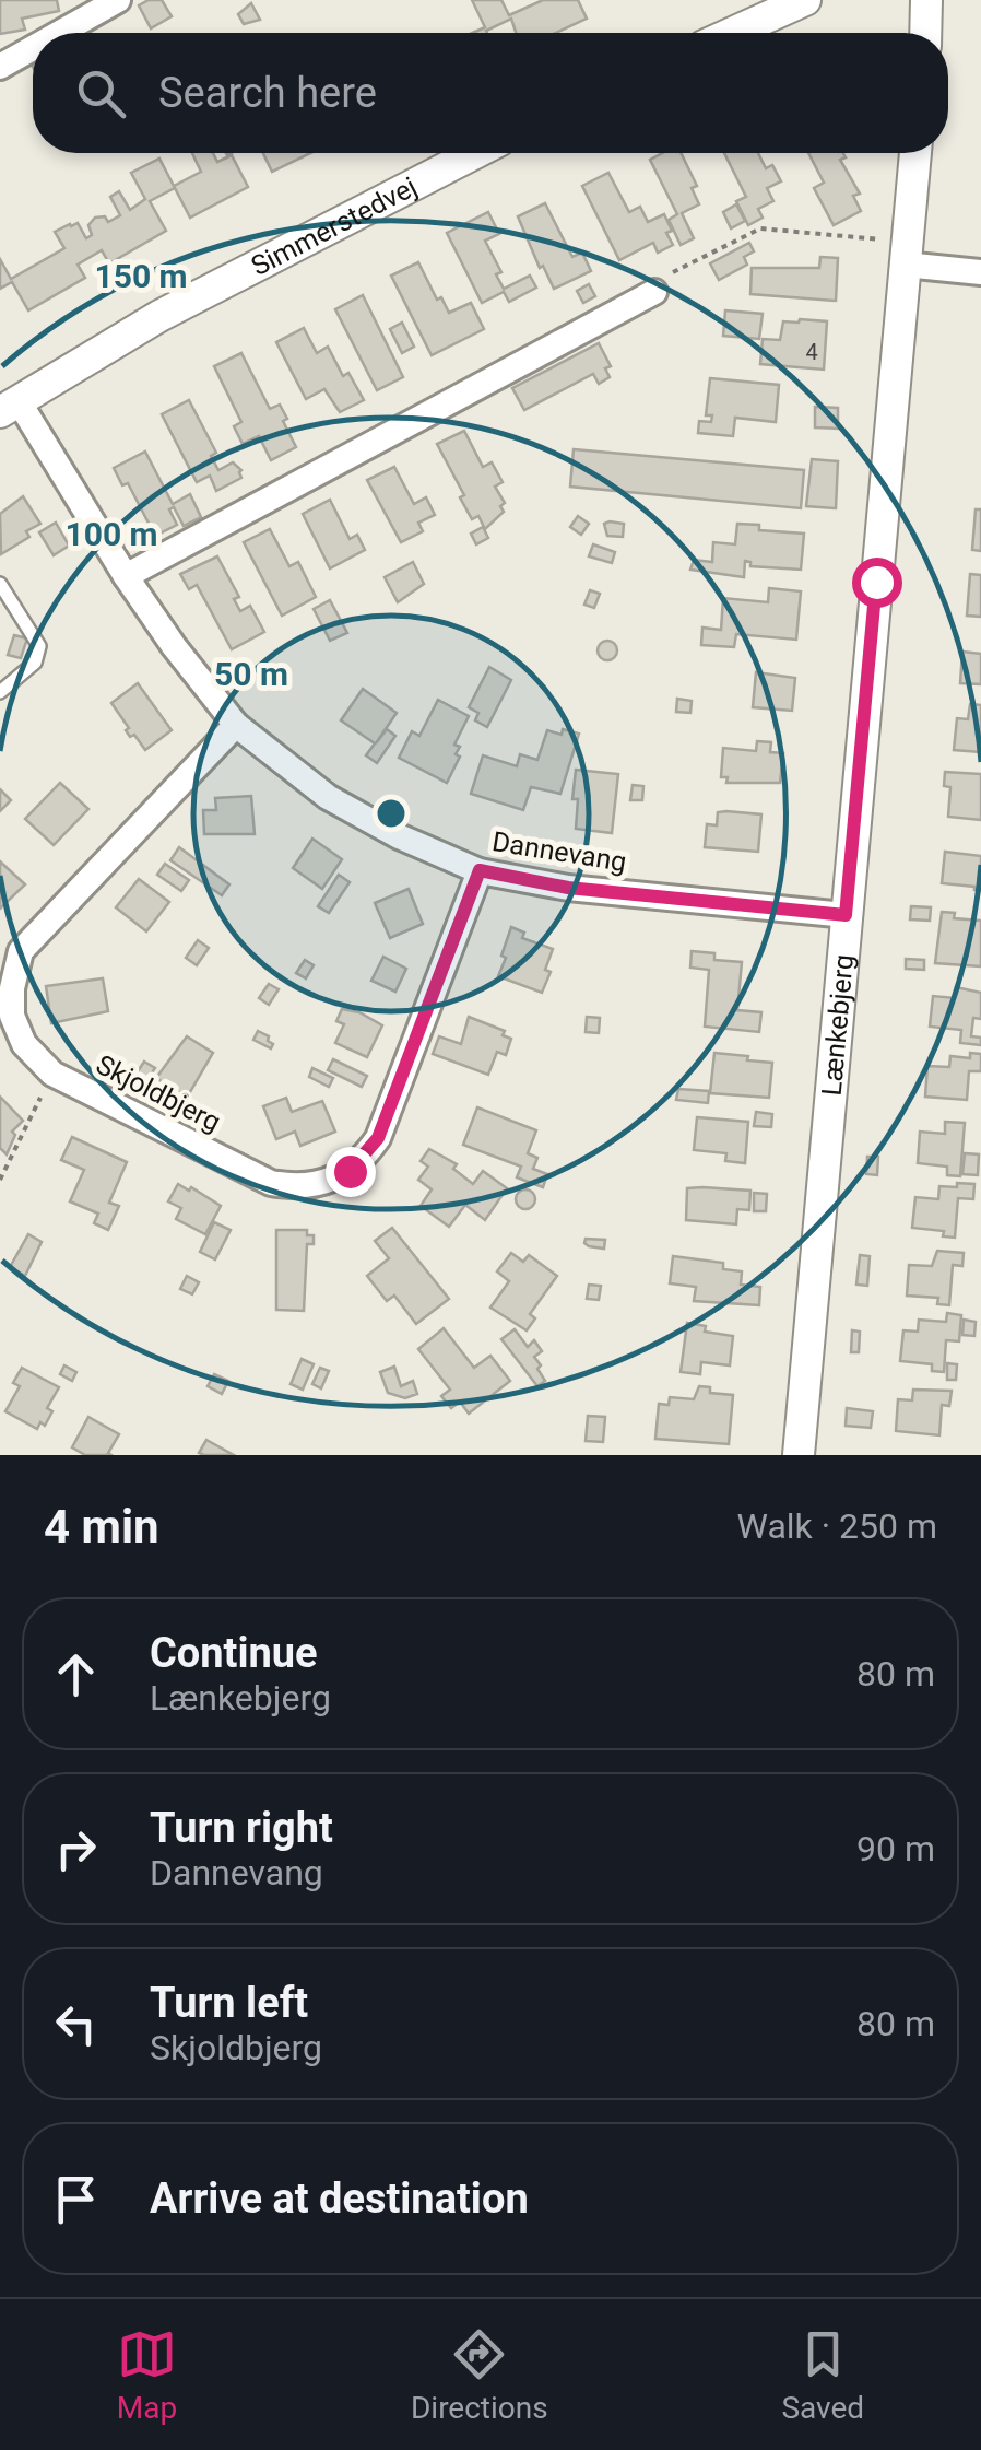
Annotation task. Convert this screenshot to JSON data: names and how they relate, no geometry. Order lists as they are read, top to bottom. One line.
{"streets":{"street":["Simmerstedvej","Dannevang","Lænkebjerg","Skjoldbjerg"]},"crossings":[["Simmerstedvej","Dannevang"],["Dannevang","Lænkebjerg"],["Dannevang","Skjoldbjerg"]],"house_numbers":["4"],"page":{"search":"Search here","heading":["4 min","Walk · 250 m"],"list":[["Continue","Lænkebjerg","80 m"],["Turn right","Dannevang","90 m"],["Turn left","Skjoldbjerg","80 m"],"Arrive at destination"],"nav":["Map","Directions","Saved"]},"rings":["150 m","100 m","50 m"]}
